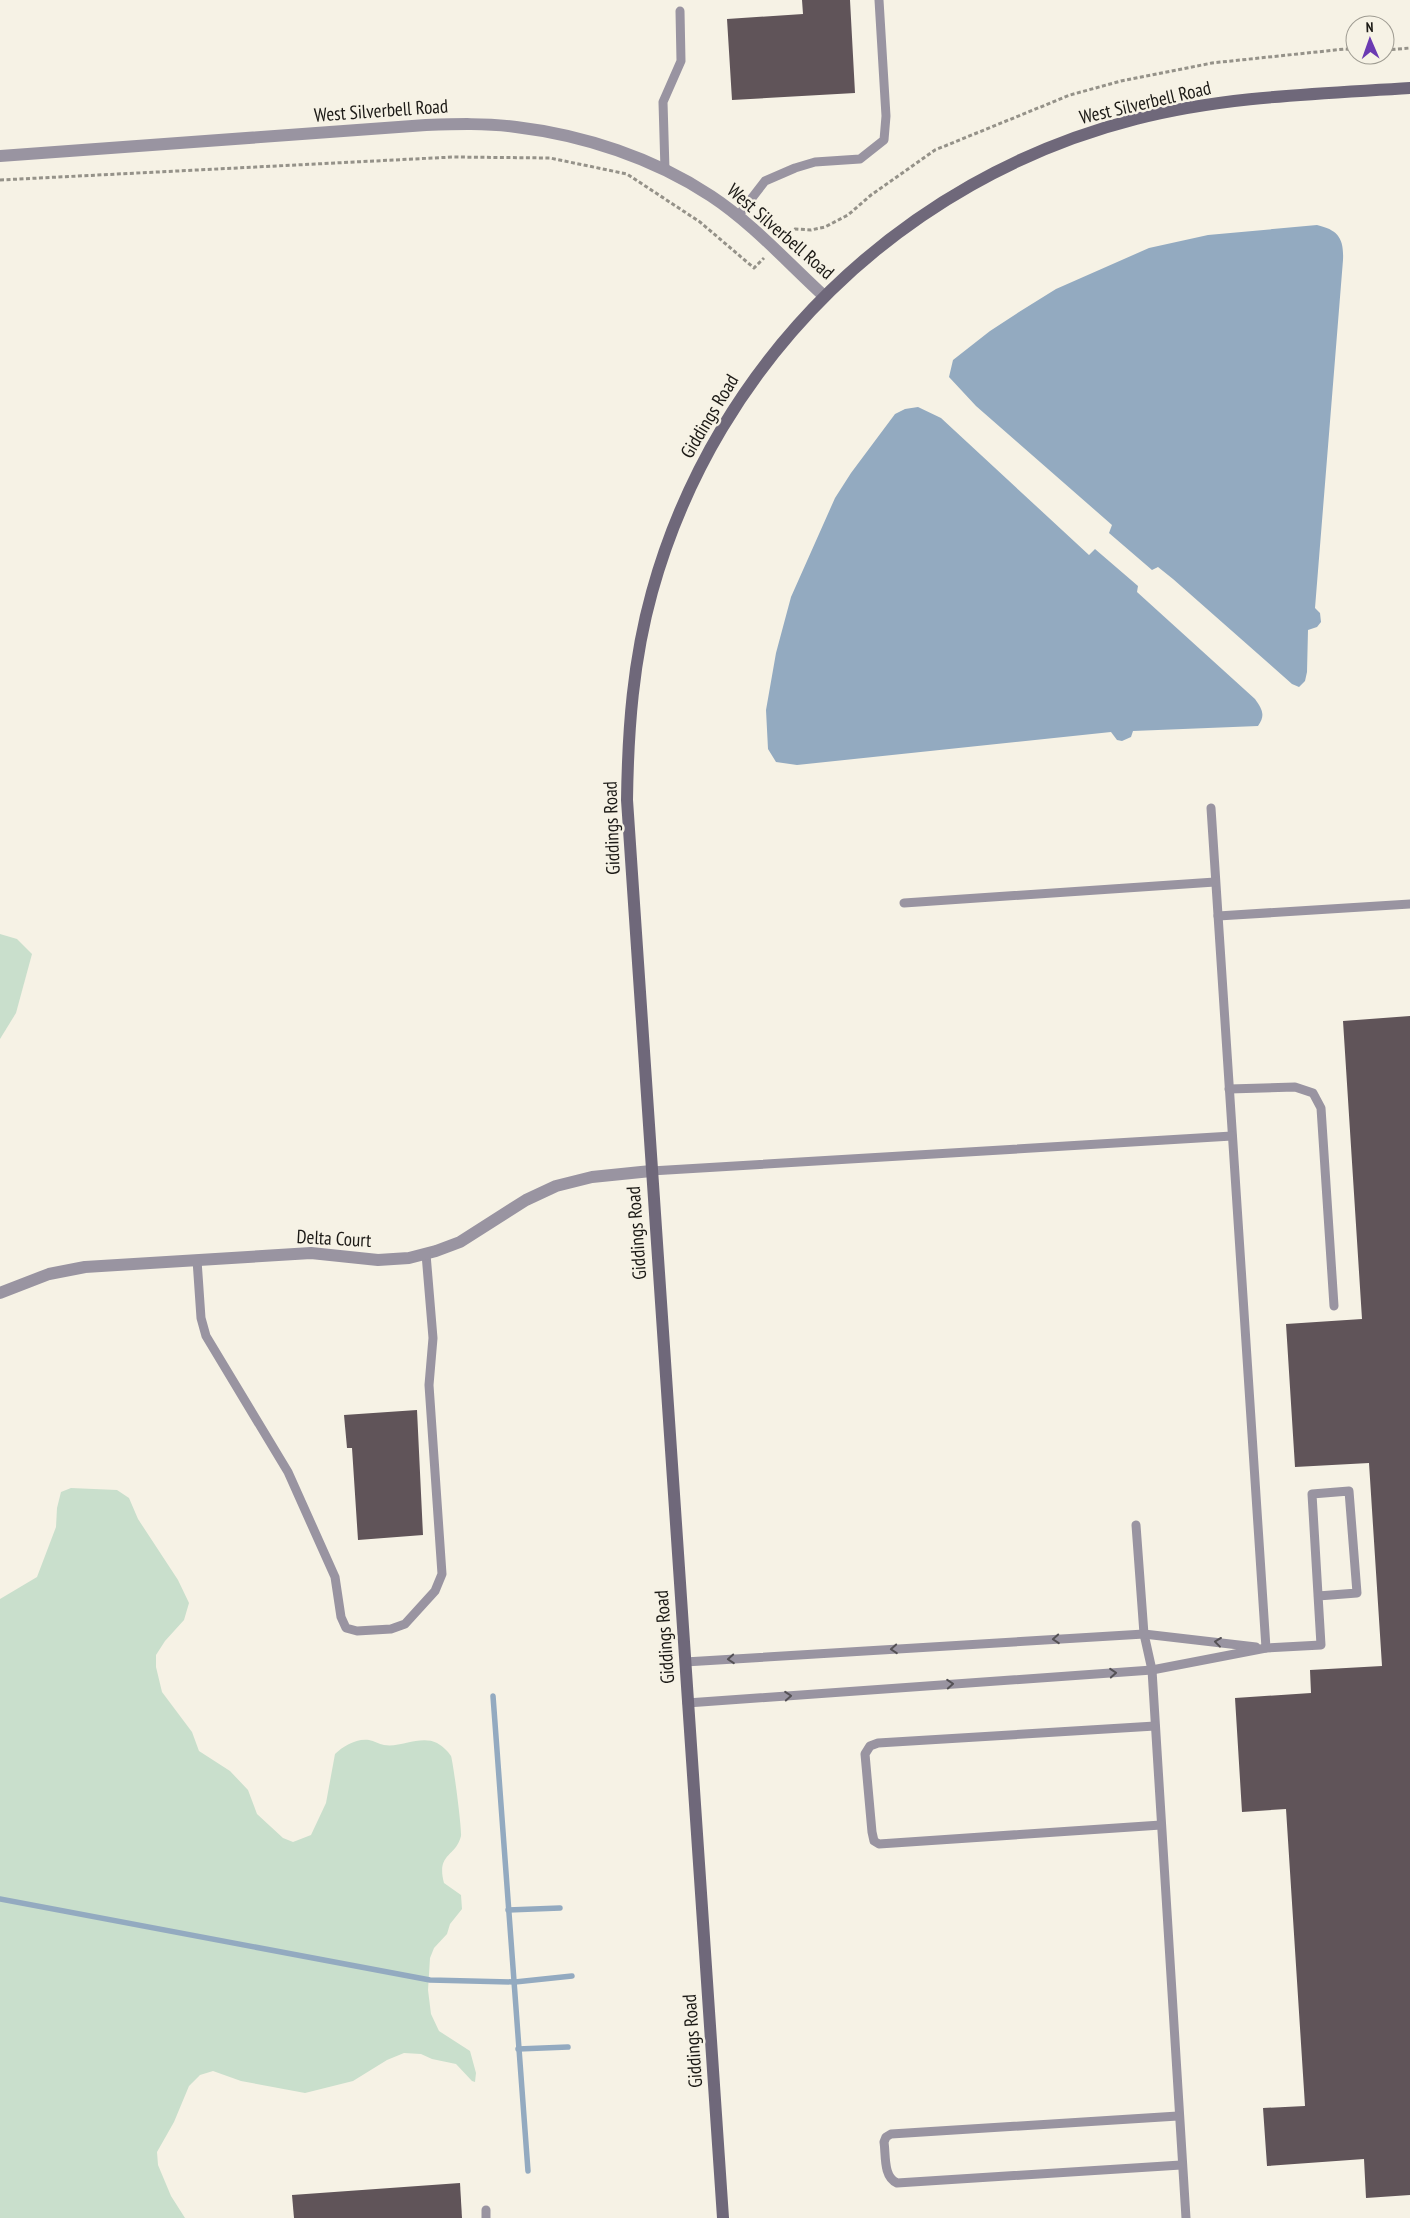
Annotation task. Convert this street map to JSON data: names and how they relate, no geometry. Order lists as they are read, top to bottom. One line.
{"streets":{"main road":["West Silverbell Road","Giddings Road"],"street":["Delta Court"]},"crossings":[["West Silverbell Road","Giddings Road"],["Giddings Road","Delta Court"]],"north":"top"}
